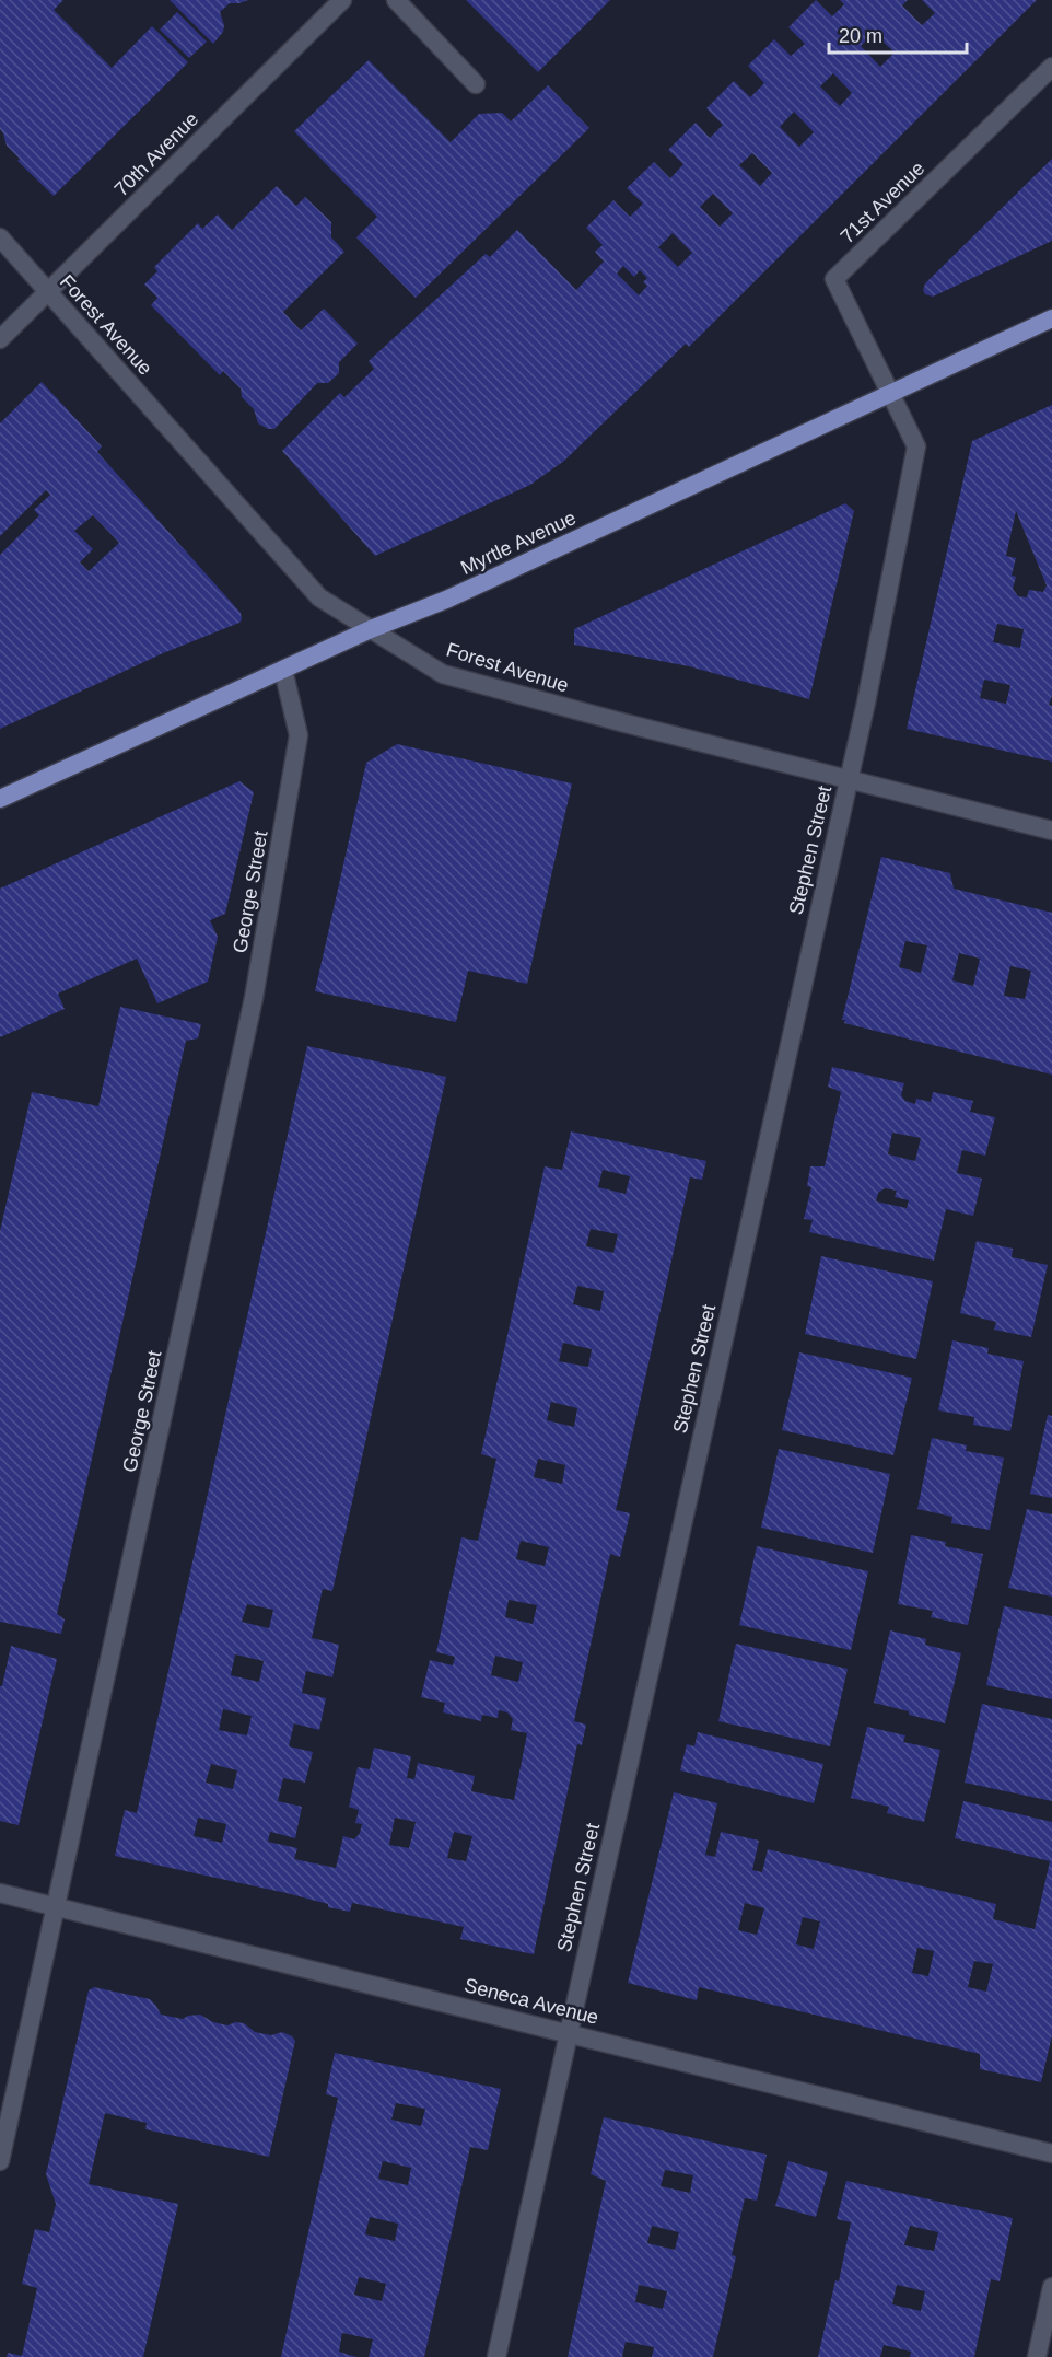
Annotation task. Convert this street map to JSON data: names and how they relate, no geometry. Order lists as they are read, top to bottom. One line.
{"streets":{"main road":["Myrtle Avenue"],"street":["70th Avenue","71st Avenue","Forest Avenue","Stephen Street","George Street","Seneca Avenue"]},"crossings":[["70th Avenue","Forest Avenue"],["71st Avenue","Myrtle Avenue"],["71st Avenue","Stephen Street"],["Forest Avenue","Myrtle Avenue"],["Forest Avenue","Stephen Street"],["Myrtle Avenue","Stephen Street"],["Myrtle Avenue","George Street"],["Stephen Street","Seneca Avenue"],["George Street","Seneca Avenue"]],"scale_bar":"20 m"}
